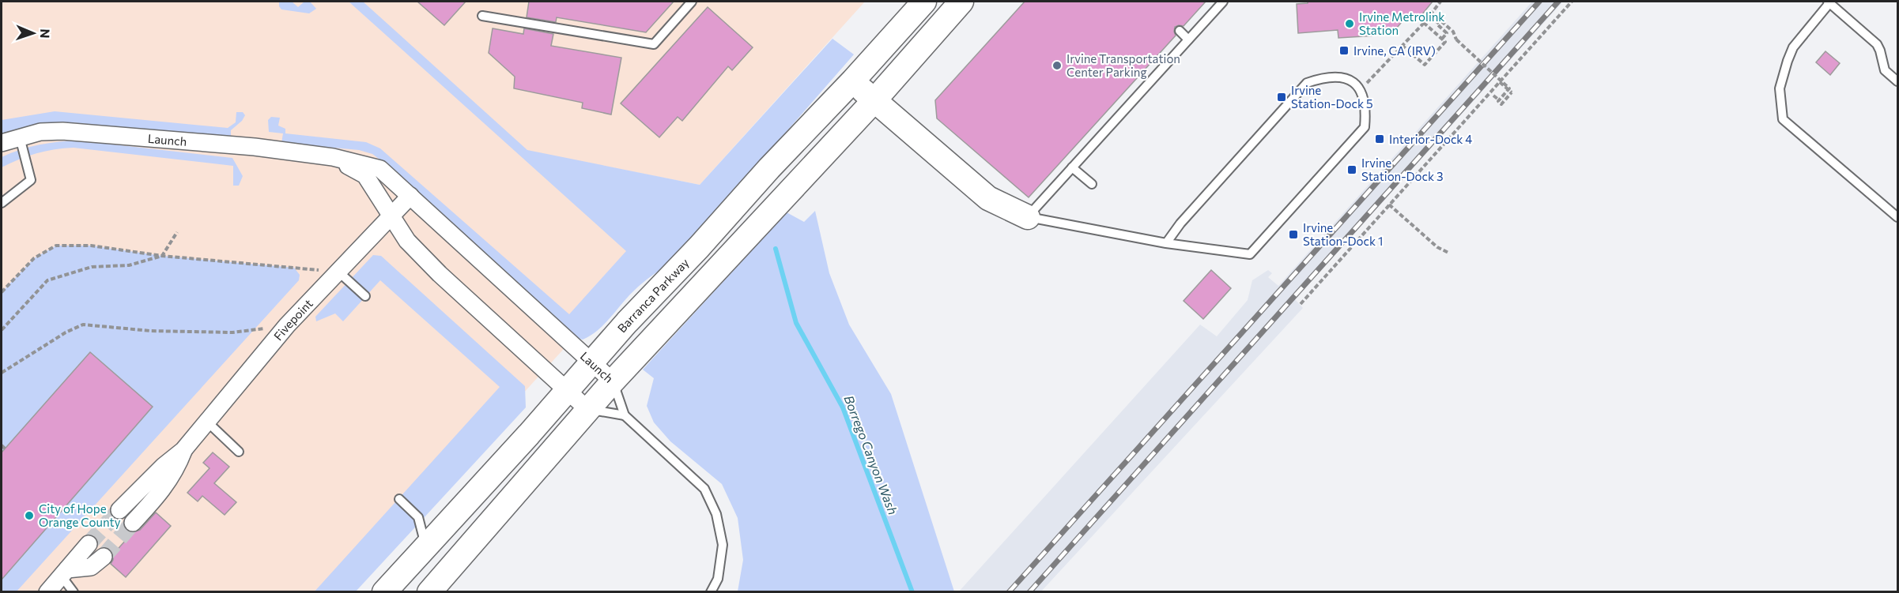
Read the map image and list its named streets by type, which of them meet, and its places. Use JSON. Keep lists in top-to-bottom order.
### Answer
{
  "streets": {
    "main road": ["Barranca Parkway"],
    "street": ["Launch", "Fivepoint"]
  },
  "crossings": [
    ["Launch", "Barranca Parkway"],
    ["Launch", "Fivepoint"]
  ],
  "water": ["Borrego Canyon Wash"],
  "places": {
    "other": ["Irvine Metrolink Station", "Irvine Transportation Center Parking", "City of Hope Orange County"],
    "transit": [
      "Irvine, CA (IRV)",
      "Irvine Station-Dock 5",
      "Interior-Dock 4",
      "Irvine Station-Dock 3",
      "Irvine Station-Dock 1"
    ]
  },
  "north": "right"
}
